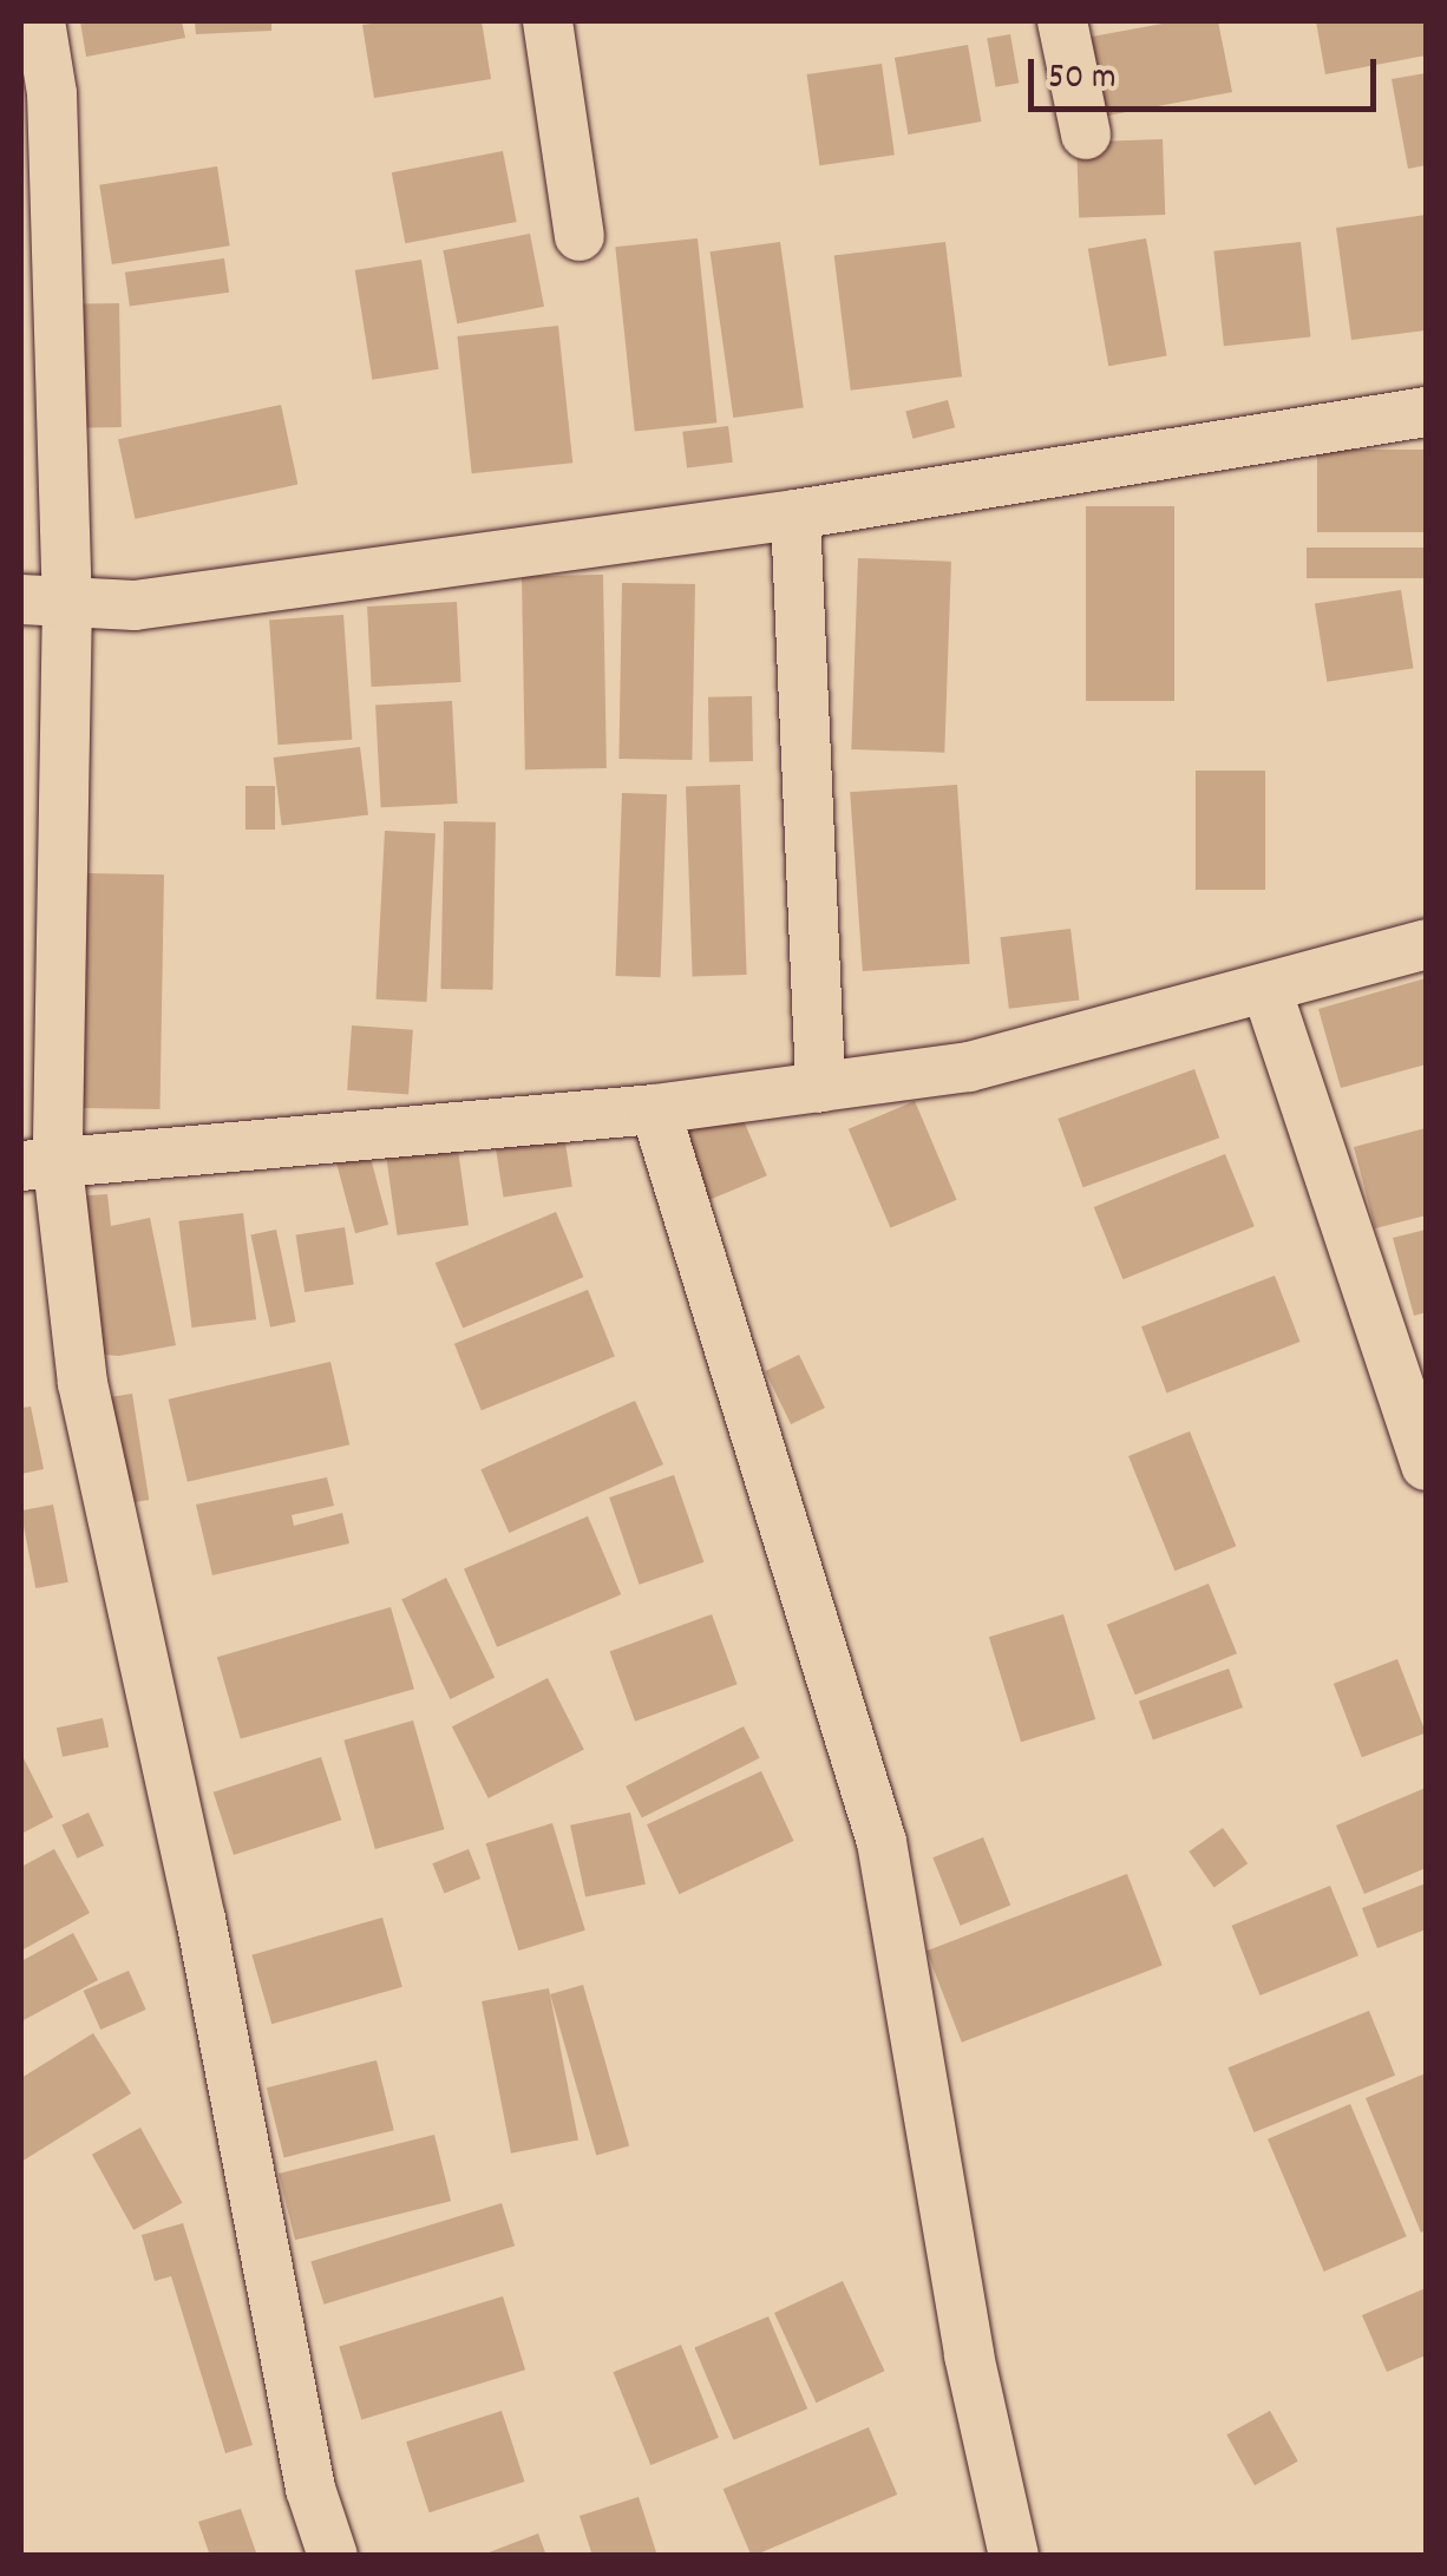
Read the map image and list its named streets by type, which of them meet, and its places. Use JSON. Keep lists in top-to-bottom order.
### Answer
{
  "scale_bar": "50 m"
}
